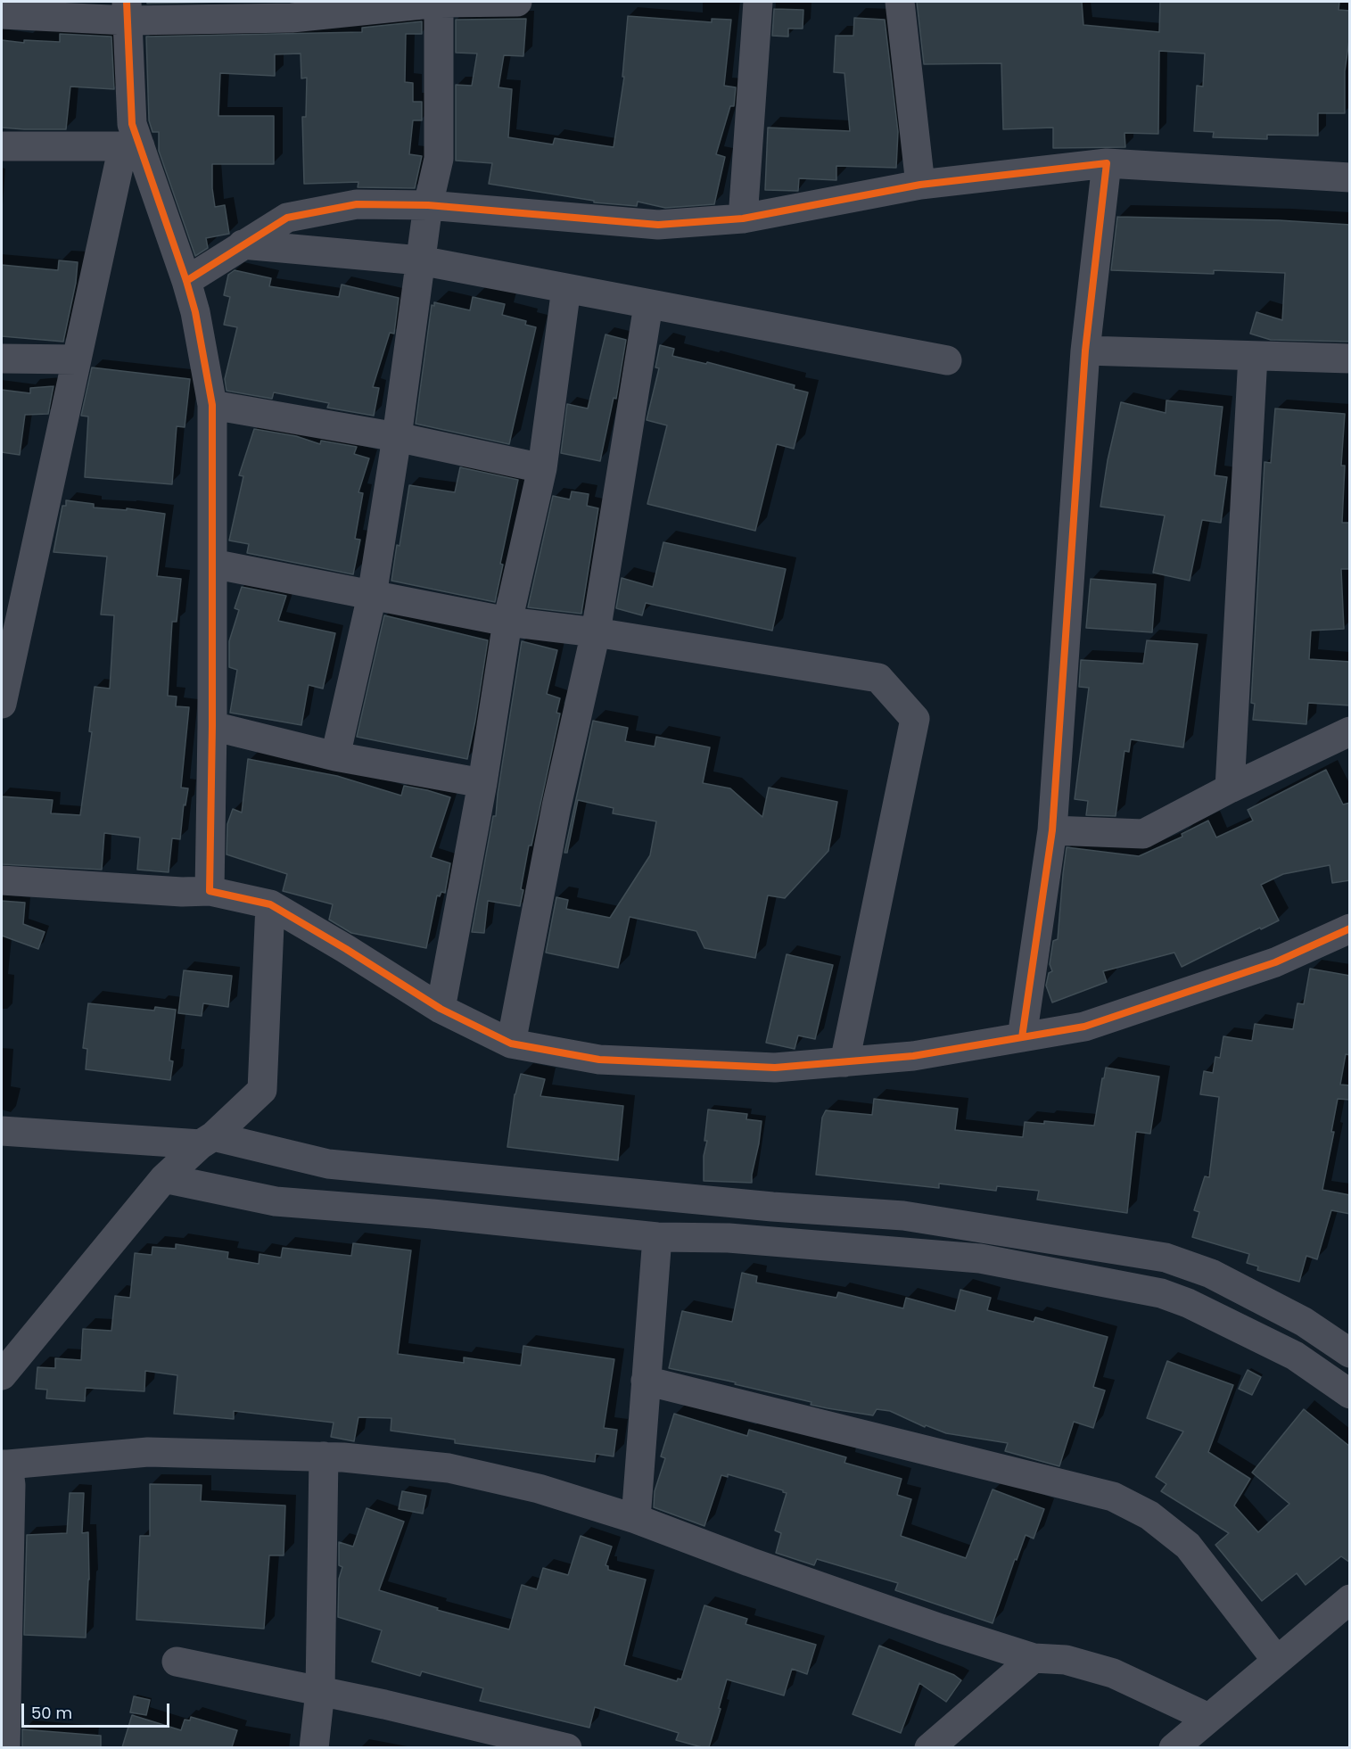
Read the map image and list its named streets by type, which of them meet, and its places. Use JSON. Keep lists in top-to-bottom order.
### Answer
{
  "scale_bar": "50 m"
}
